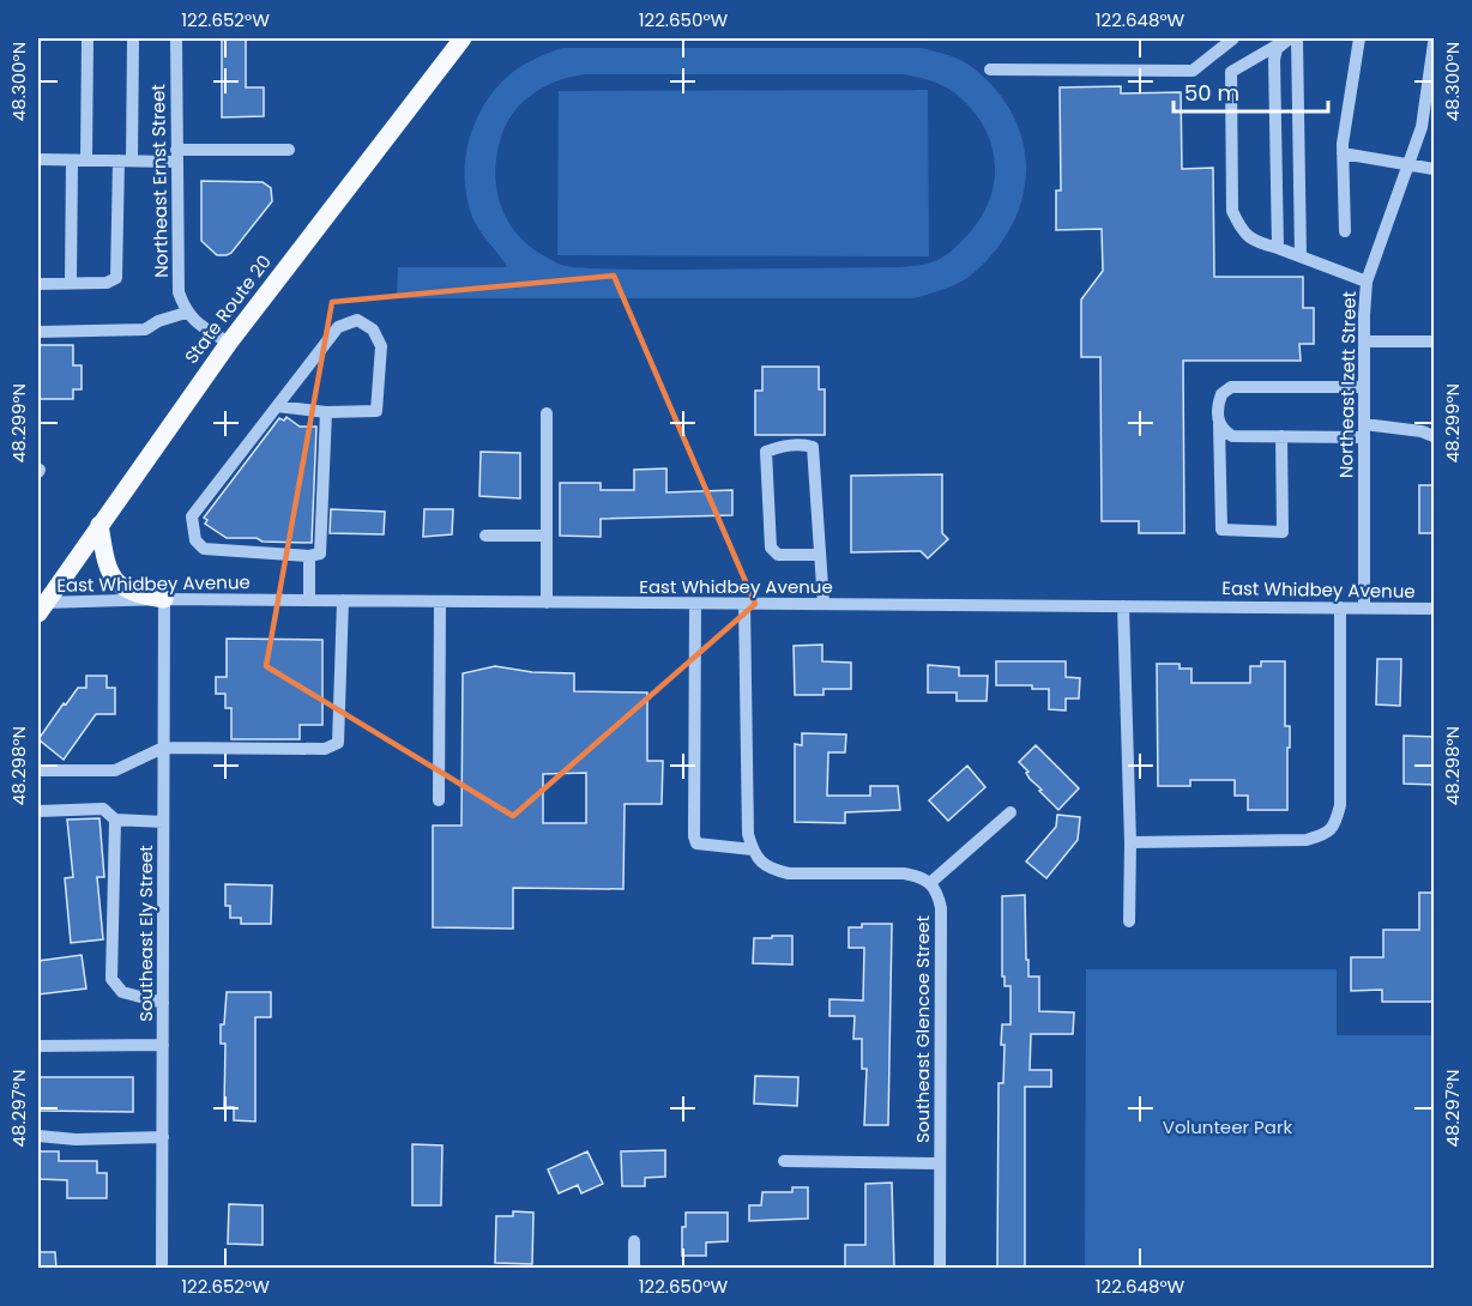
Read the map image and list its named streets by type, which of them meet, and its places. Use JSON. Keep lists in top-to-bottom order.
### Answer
{
  "streets": {
    "main road": ["State Route 20"],
    "street": [
      "Northeast Ernst Street",
      "Northeast Izett Street",
      "East Whidbey Avenue",
      "Southeast Ely Street",
      "Southeast Glencoe Street"
    ]
  },
  "crossings": [
    ["State Route 20", "East Whidbey Avenue"],
    ["Northeast Izett Street", "East Whidbey Avenue"],
    ["East Whidbey Avenue", "Southeast Ely Street"]
  ],
  "parks": ["Volunteer Park"],
  "scale_bar": "50 m",
  "coordinates": [
    "122.652°W",
    "122.650°W",
    "122.648°W",
    "48.300°N",
    "48.299°N",
    "48.298°N",
    "48.297°N"
  ]
}
